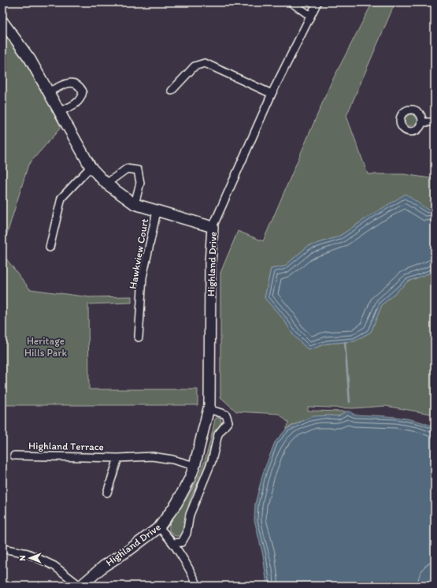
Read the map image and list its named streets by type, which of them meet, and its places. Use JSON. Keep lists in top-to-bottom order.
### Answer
{
  "streets": {
    "street": ["Hawkview Court", "Highland Drive", "Highland Terrace"]
  },
  "crossings": [
    ["Highland Drive", "Highland Terrace"]
  ],
  "parks": ["Heritage Hills Park"],
  "north": "left"
}
